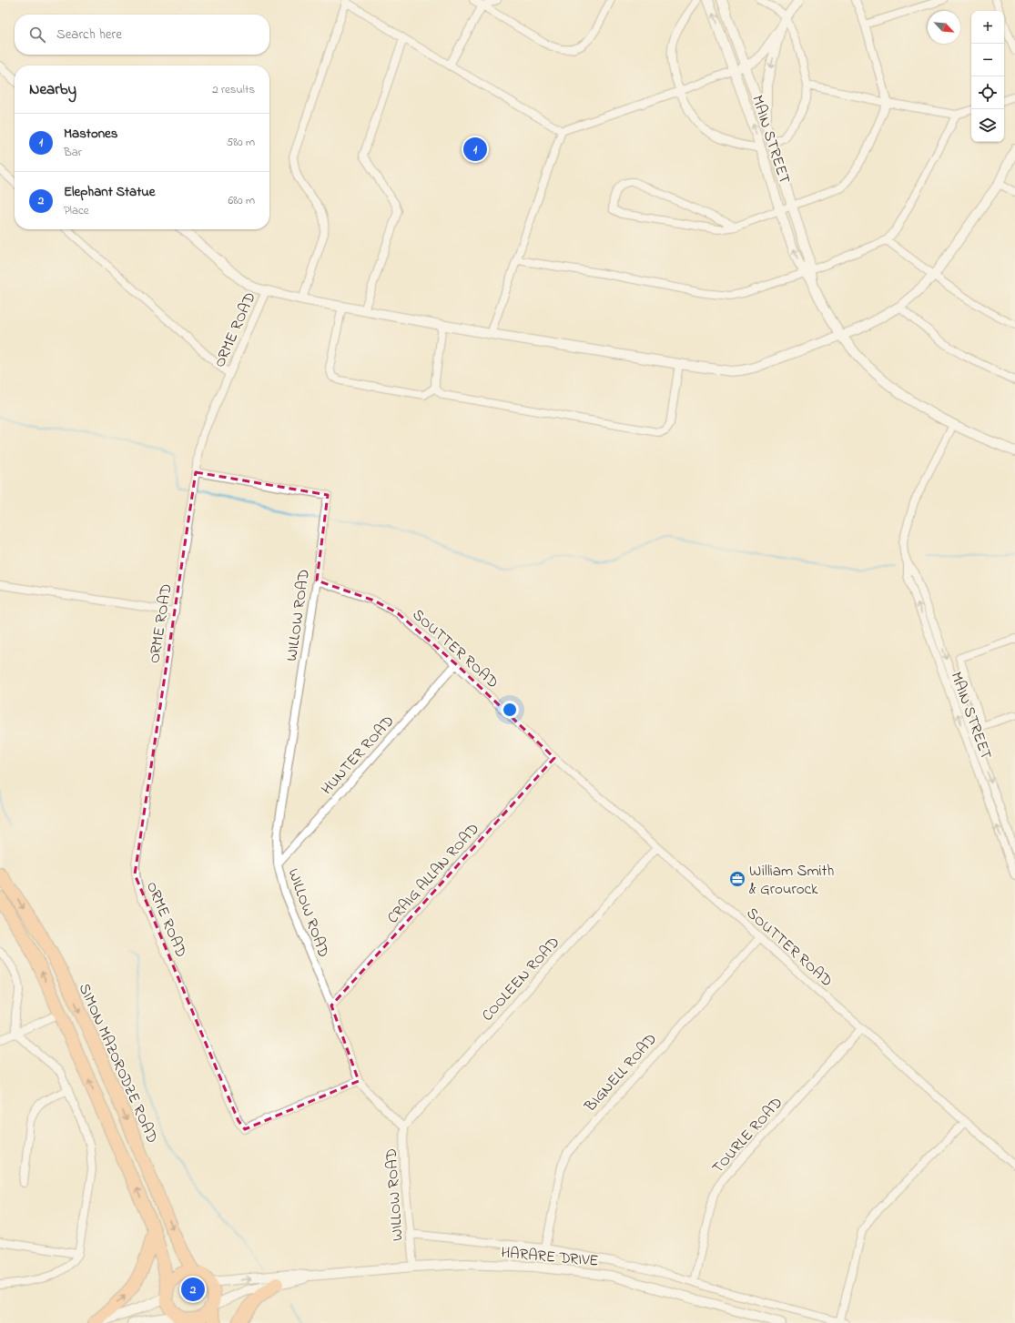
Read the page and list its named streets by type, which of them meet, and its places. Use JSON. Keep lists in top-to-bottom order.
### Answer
{
  "streets": {
    "highway": ["SIMON MAZORODZE ROAD"],
    "street": [
      "MAIN STREET",
      "ORME ROAD",
      "WILLOW ROAD",
      "SOUTTER ROAD",
      "HUNTER ROAD",
      "CRAIG ALLAN ROAD",
      "COOLEEN ROAD",
      "BIGNELL ROAD",
      "TOURLE ROAD",
      "HARARE DRIVE"
    ]
  },
  "crossings": [
    ["ORME ROAD", "WILLOW ROAD"],
    ["WILLOW ROAD", "SOUTTER ROAD"],
    ["WILLOW ROAD", "HUNTER ROAD"],
    ["WILLOW ROAD", "CRAIG ALLAN ROAD"],
    ["WILLOW ROAD", "COOLEEN ROAD"],
    ["WILLOW ROAD", "HARARE DRIVE"],
    ["SOUTTER ROAD", "HUNTER ROAD"],
    ["SOUTTER ROAD", "CRAIG ALLAN ROAD"],
    ["SOUTTER ROAD", "COOLEEN ROAD"],
    ["SOUTTER ROAD", "BIGNELL ROAD"],
    ["SOUTTER ROAD", "TOURLE ROAD"],
    ["SIMON MAZORODZE ROAD", "HARARE DRIVE"]
  ],
  "places": {
    "office": ["William Smith & Grourock"]
  },
  "north": "bottom right",
  "page": {
    "map_buttons": ["+", "−"],
    "search": "Search here",
    "heading": ["Nearby", "2 results"],
    "list": [
      {
        "mark": "1",
        "name": "Mastones",
        "note": "Bar",
        "value": "580 m"
      },
      {
        "mark": "2",
        "name": "Elephant Statue",
        "note": "Place",
        "value": "680 m"
      }
    ],
    "pins": ["1", "2"]
  }
}
